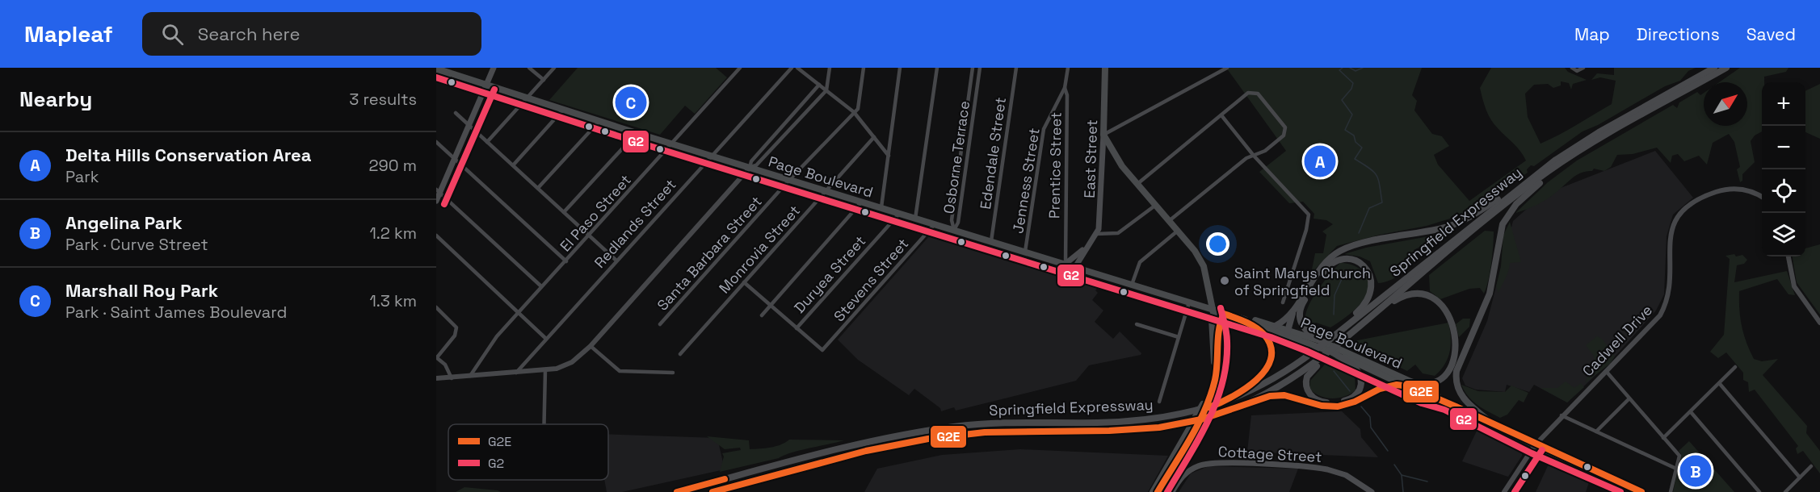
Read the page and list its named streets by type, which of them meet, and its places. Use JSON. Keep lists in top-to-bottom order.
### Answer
{
  "streets": {
    "highway": ["Springfield Expressway"],
    "main road": ["East Street", "Page Boulevard", "Cottage Street"],
    "street": [
      "Edendale Street",
      "Osborne Terrace",
      "Prentice Street",
      "Jenness Street",
      "El Paso Street",
      "Redlands Street",
      "Monrovia Street",
      "Santa Barbara Street",
      "Duryea Street",
      "Stevens Street",
      "Cadwell Drive"
    ]
  },
  "crossings": [
    ["Edendale Street", "Page Boulevard"],
    ["Osborne Terrace", "Page Boulevard"],
    ["East Street", "Prentice Street"],
    ["East Street", "Page Boulevard"],
    ["Prentice Street", "Page Boulevard"],
    ["Prentice Street", "Jenness Street"],
    ["Page Boulevard", "Jenness Street"],
    ["Page Boulevard", "El Paso Street"],
    ["Page Boulevard", "Springfield Expressway"],
    ["Page Boulevard", "Redlands Street"],
    ["Page Boulevard", "Monrovia Street"],
    ["Page Boulevard", "Santa Barbara Street"],
    ["Page Boulevard", "Duryea Street"],
    ["Page Boulevard", "Stevens Street"],
    ["Page Boulevard", "Cadwell Drive"],
    ["Duryea Street", "Stevens Street"]
  ],
  "places": ["Saint Marys Church of Springfield"],
  "lines": ["transit line G2", "transit line G2E"],
  "legend": ["G2E", "G2"],
  "north": "top right",
  "page": {
    "header": "Mapleaf",
    "search": "Search here",
    "nav": ["Map", "Directions", "Saved"],
    "heading": ["Nearby", "3 results"],
    "map_buttons": ["+", "−"],
    "pins": ["C", "A", "B"],
    "list": [
      {
        "mark": "A",
        "name": "Delta Hills Conservation Area",
        "note": "Park",
        "value": "290 m"
      },
      {
        "mark": "B",
        "name": "Angelina Park",
        "note": "Park · Curve Street",
        "value": "1.2 km"
      },
      {
        "mark": "C",
        "name": "Marshall Roy Park",
        "note": "Park · Saint James Boulevard",
        "value": "1.3 km"
      }
    ]
  }
}
